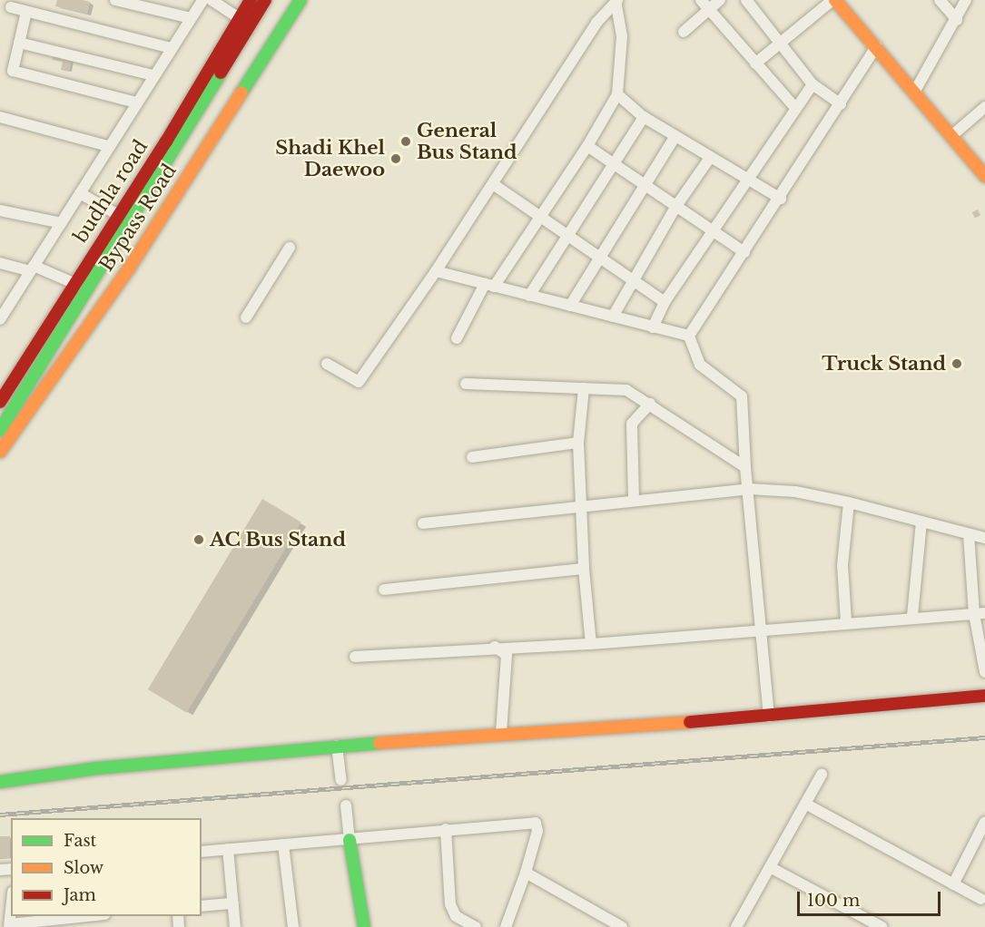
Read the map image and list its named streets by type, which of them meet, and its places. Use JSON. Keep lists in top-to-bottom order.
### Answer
{
  "streets": {
    "main road": ["Bypass Road"]
  },
  "places": [
    "General Bus Stand",
    "Shadi Khel Daewoo",
    "Truck Stand",
    "AC Bus Stand"
  ],
  "legend": ["Fast", "Slow", "Jam"],
  "scale_bar": "100 m"
}
